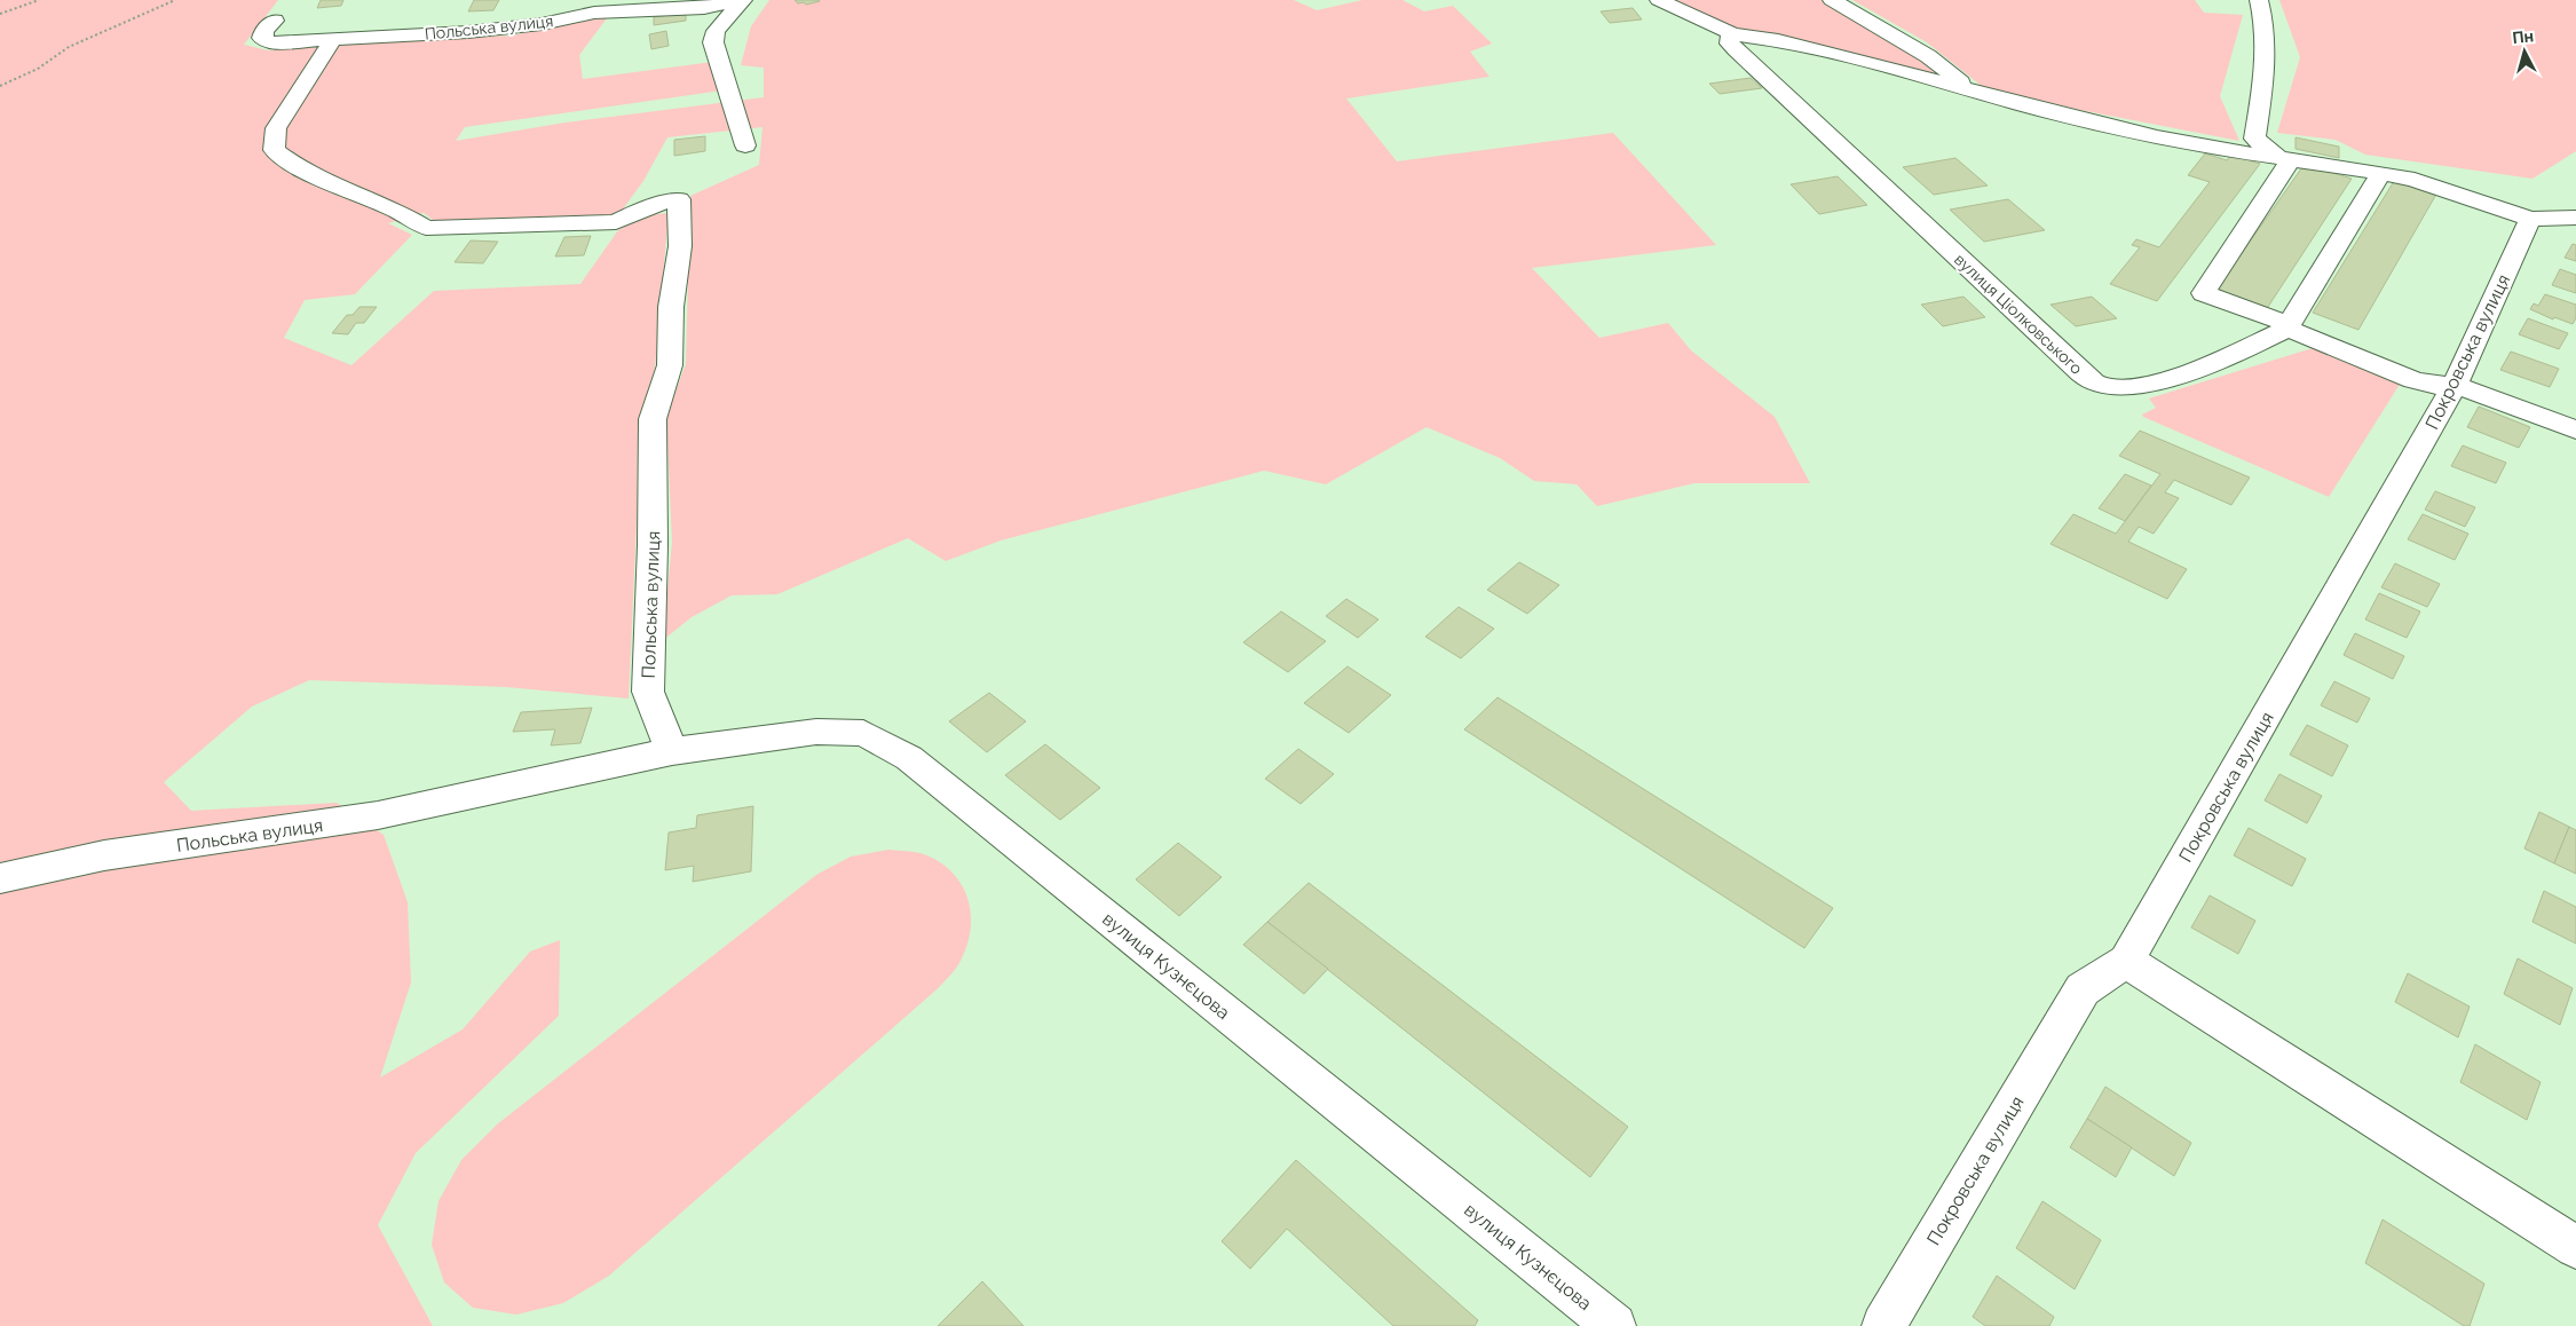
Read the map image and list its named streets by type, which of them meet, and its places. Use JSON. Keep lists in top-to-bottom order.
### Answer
{
  "streets": {
    "street": [
      "Польська вулиця",
      "вулиця Ціолковського",
      "Покровська вулиця",
      "вулиця Кузнєцова"
    ]
  },
  "crossings": [
    ["Польська вулиця", "вулиця Кузнєцова"]
  ],
  "north": "top"
}
